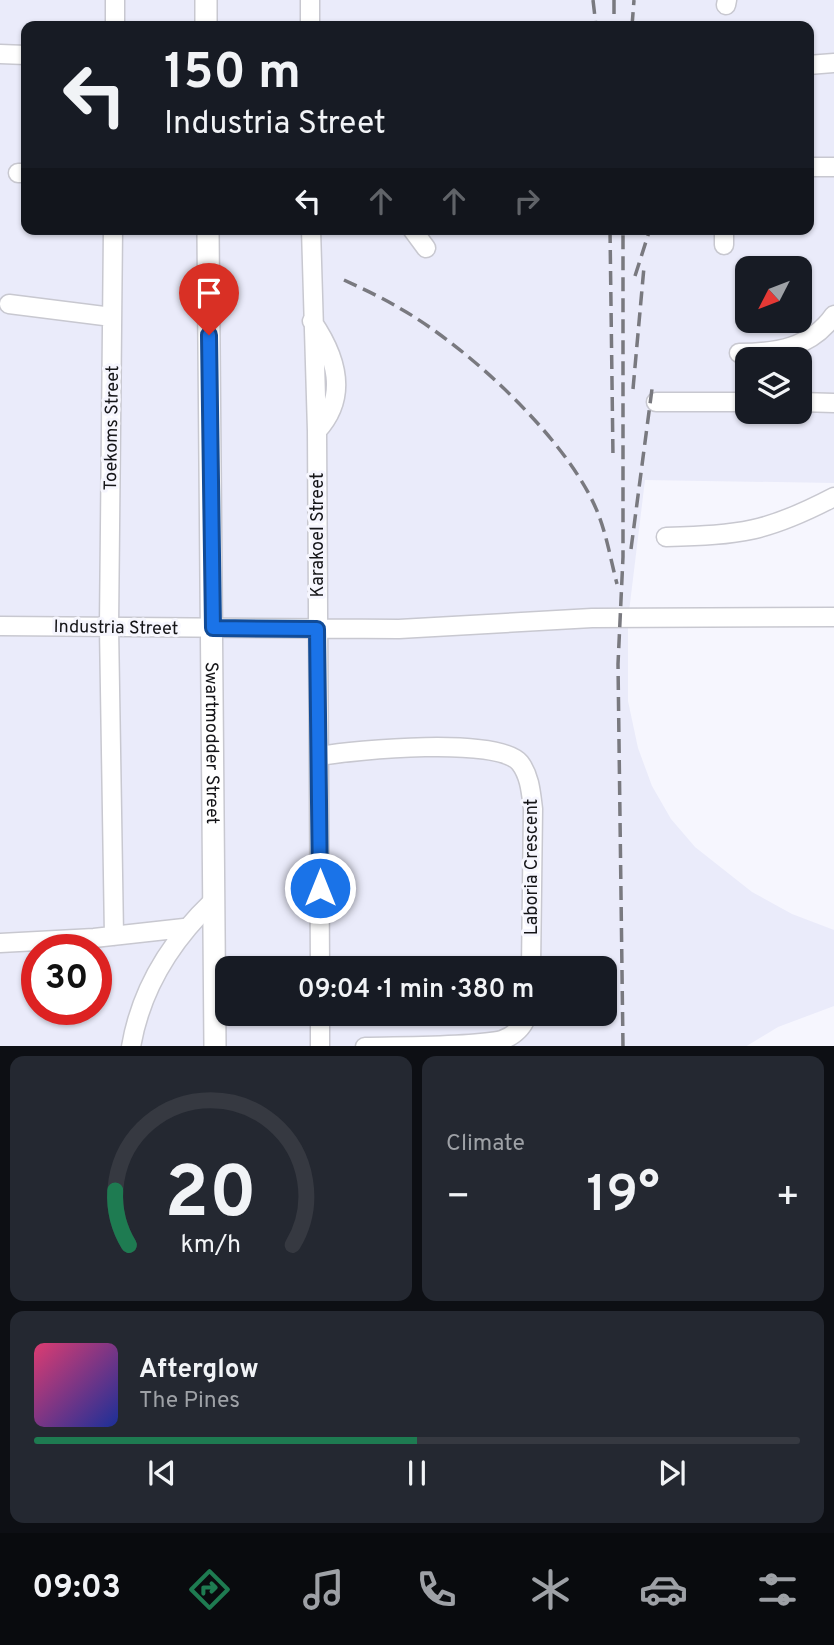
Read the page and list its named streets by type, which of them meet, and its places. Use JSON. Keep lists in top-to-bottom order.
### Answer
{
  "streets": {
    "main road": ["Swartmodder Street"],
    "street": [
      "Toekoms Street",
      "Karakoel Street",
      "Industria Street",
      "Laboria Crescent"
    ]
  },
  "crossings": [
    ["Toekoms Street", "Industria Street"],
    ["Karakoel Street", "Industria Street"],
    ["Karakoel Street", "Laboria Crescent"],
    ["Industria Street", "Swartmodder Street"]
  ],
  "north": "bottom left",
  "page": {
    "turn": ["150 m", "Industria Street"],
    "limit": "30",
    "trip": "09:04 · 1 min · 380 m",
    "tile": "Climate",
    "heat": ["−", "19°", "+"],
    "song": ["Afterglow", "The Pines"],
    "tabs": "09:03",
    "gauge": ["20", "km/h"]
  }
}
